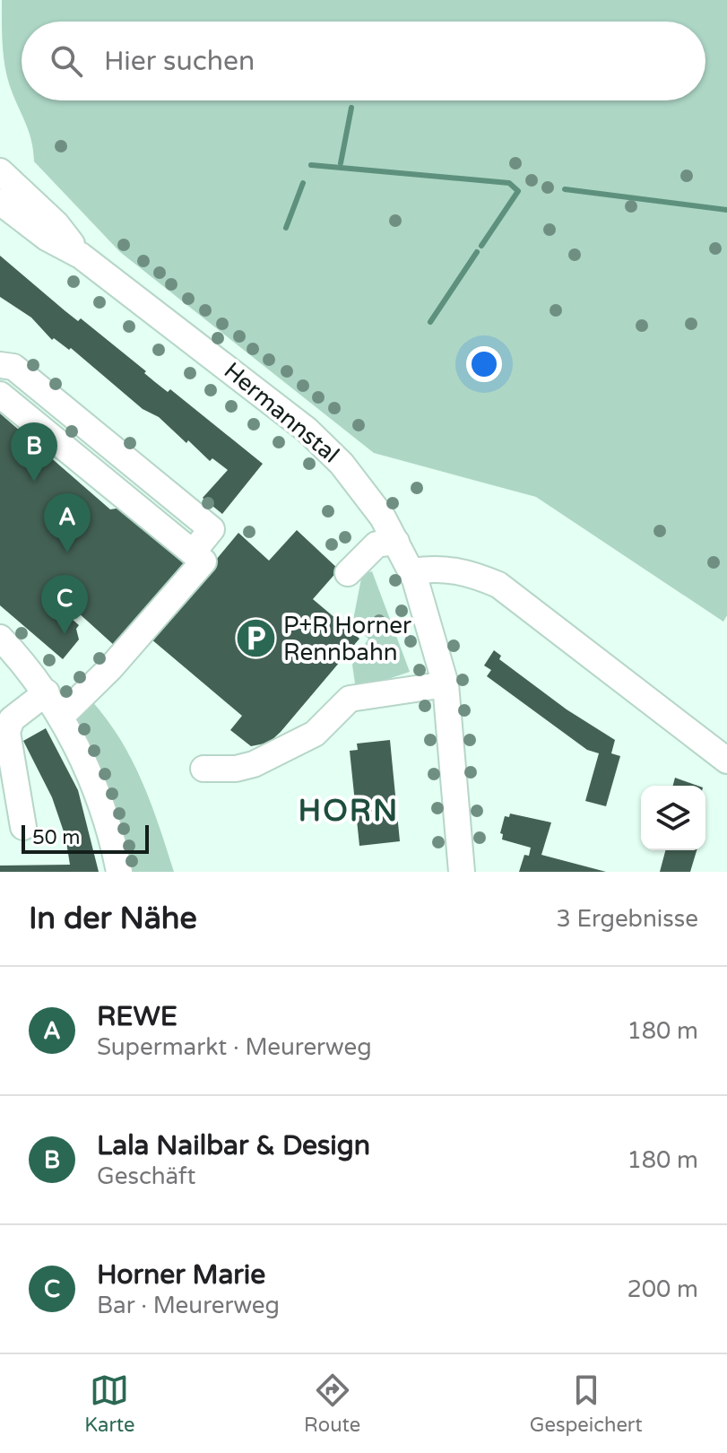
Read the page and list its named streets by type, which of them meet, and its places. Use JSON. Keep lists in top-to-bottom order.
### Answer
{
  "streets": {
    "street": ["Hermannstal"]
  },
  "districts": ["HORN"],
  "places": {
    "parking": ["P+R Horner Rennbahn"]
  },
  "scale_bar": "50 m",
  "page": {
    "search": "Hier suchen",
    "pins": ["B", "A", "C"],
    "scale": "50 m",
    "heading": ["In der Nähe", "3 Ergebnisse"],
    "list": [
      {
        "mark": "A",
        "name": "REWE",
        "note": "Supermarkt · Meurerweg",
        "value": "180 m"
      },
      {
        "mark": "B",
        "name": "Lala Nailbar & Design",
        "note": "Geschäft",
        "value": "180 m"
      },
      {
        "mark": "C",
        "name": "Horner Marie",
        "note": "Bar · Meurerweg",
        "value": "200 m"
      }
    ],
    "nav": ["Karte", "Route", "Gespeichert"]
  }
}
